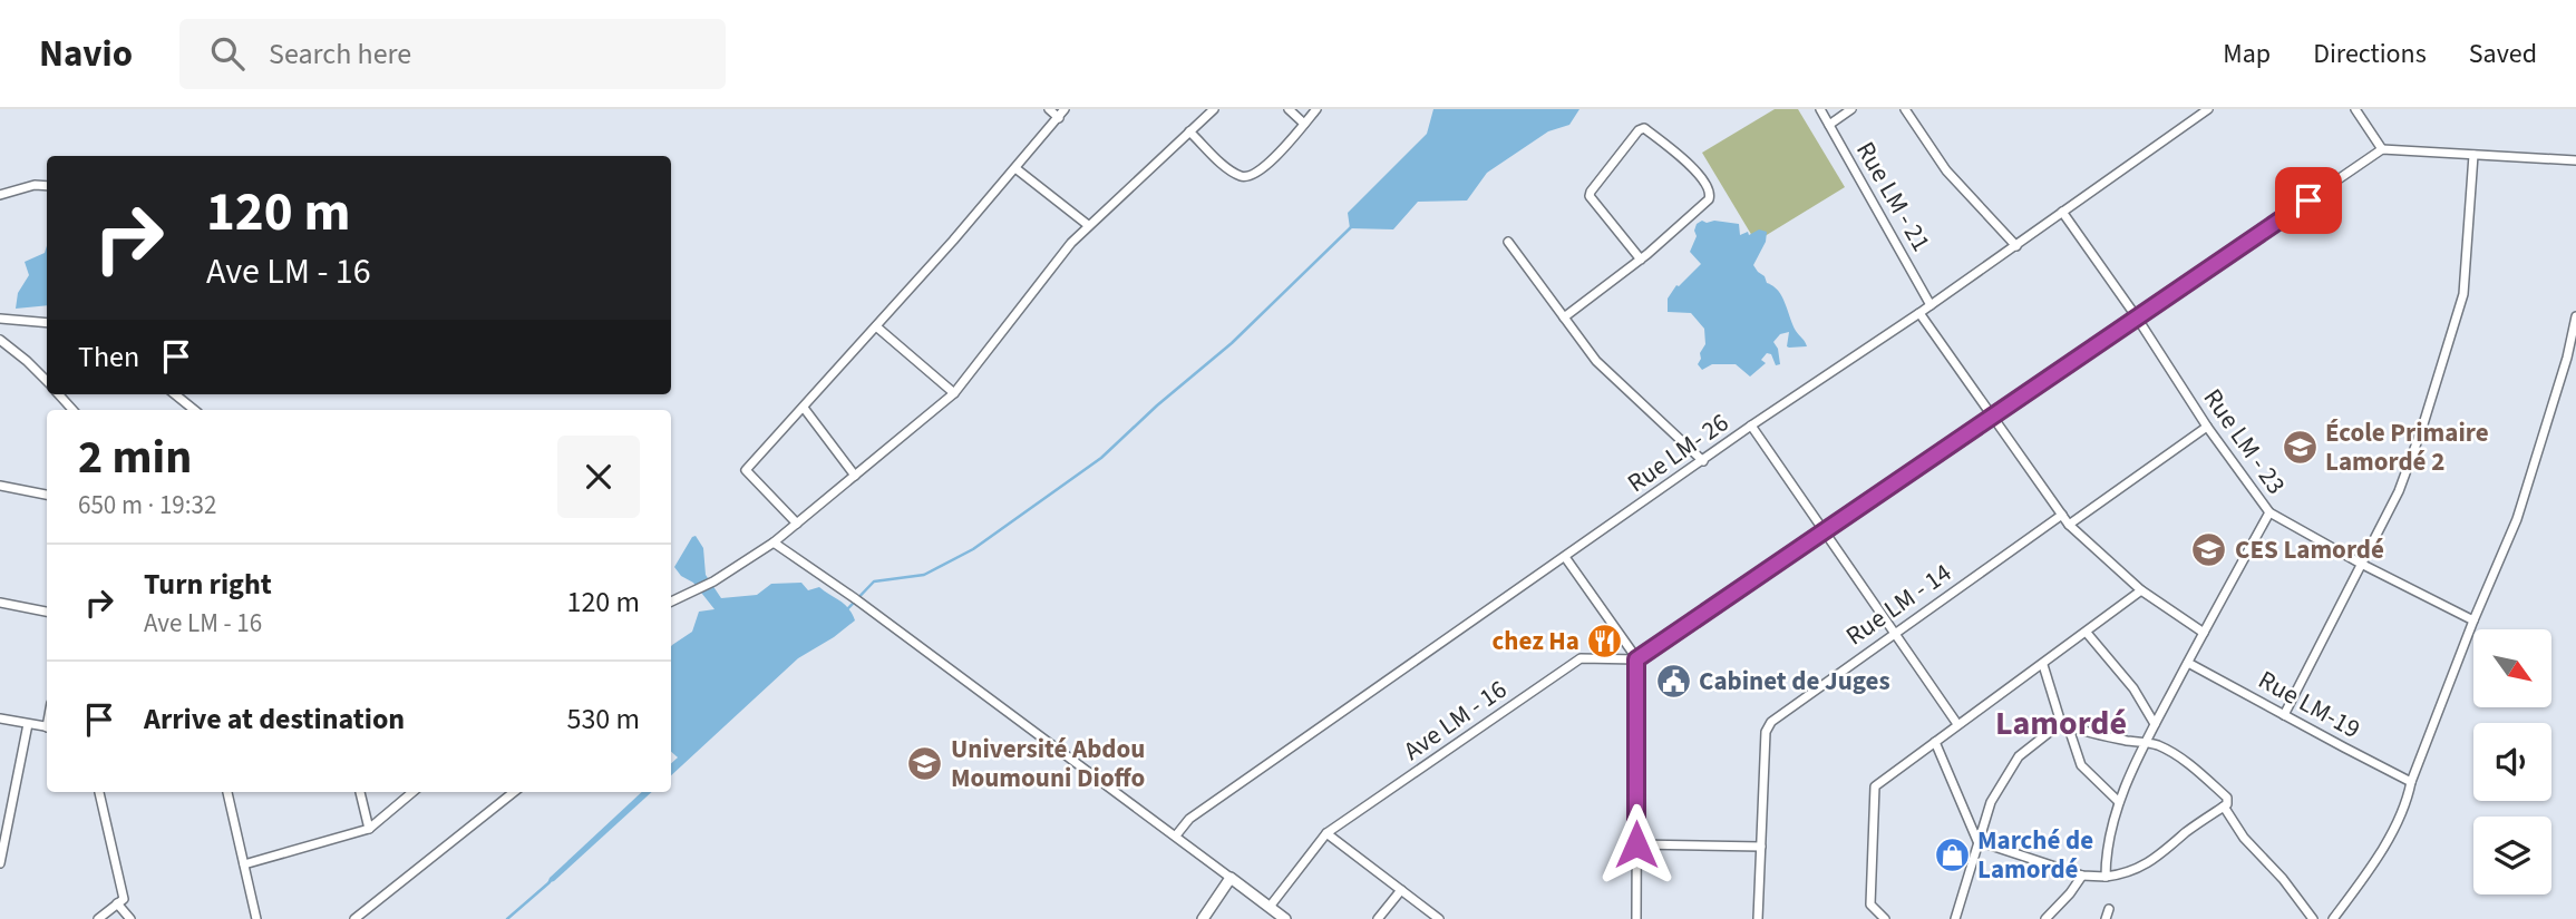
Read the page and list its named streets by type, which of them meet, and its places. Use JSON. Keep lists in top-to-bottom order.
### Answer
{
  "streets": {
    "street": [
      "Rue LM - 21",
      "Rue LM - 23",
      "Rue LM- 26",
      "Rue LM - 14",
      "Rue LM-19",
      "Ave LM - 16"
    ]
  },
  "crossings": [
    ["Rue LM - 21", "Rue LM- 26"],
    ["Rue LM - 23", "Rue LM- 26"]
  ],
  "districts": ["Lamordé"],
  "places": {
    "school or university": ["École Primaire Lamordé 2", "CES Lamordé", "Université Abdou Moumouni Dioffo"],
    "restaurant": ["chez Ha"],
    "public building": ["Cabinet de Juges"],
    "shop": ["Marché de Lamordé"]
  },
  "north": "bottom right",
  "page": {
    "header": "Navio",
    "search": "Search here",
    "nav": ["Map", "Directions", "Saved"],
    "turn": ["120 m", "Ave LM - 16"],
    "then": "Then",
    "heading": ["2 min", "650 m · 19:32"],
    "list": [
      {
        "name": "Turn right",
        "note": "Ave LM - 16",
        "value": "120 m"
      },
      {
        "name": "Arrive at destination",
        "value": "530 m"
      }
    ]
  }
}
